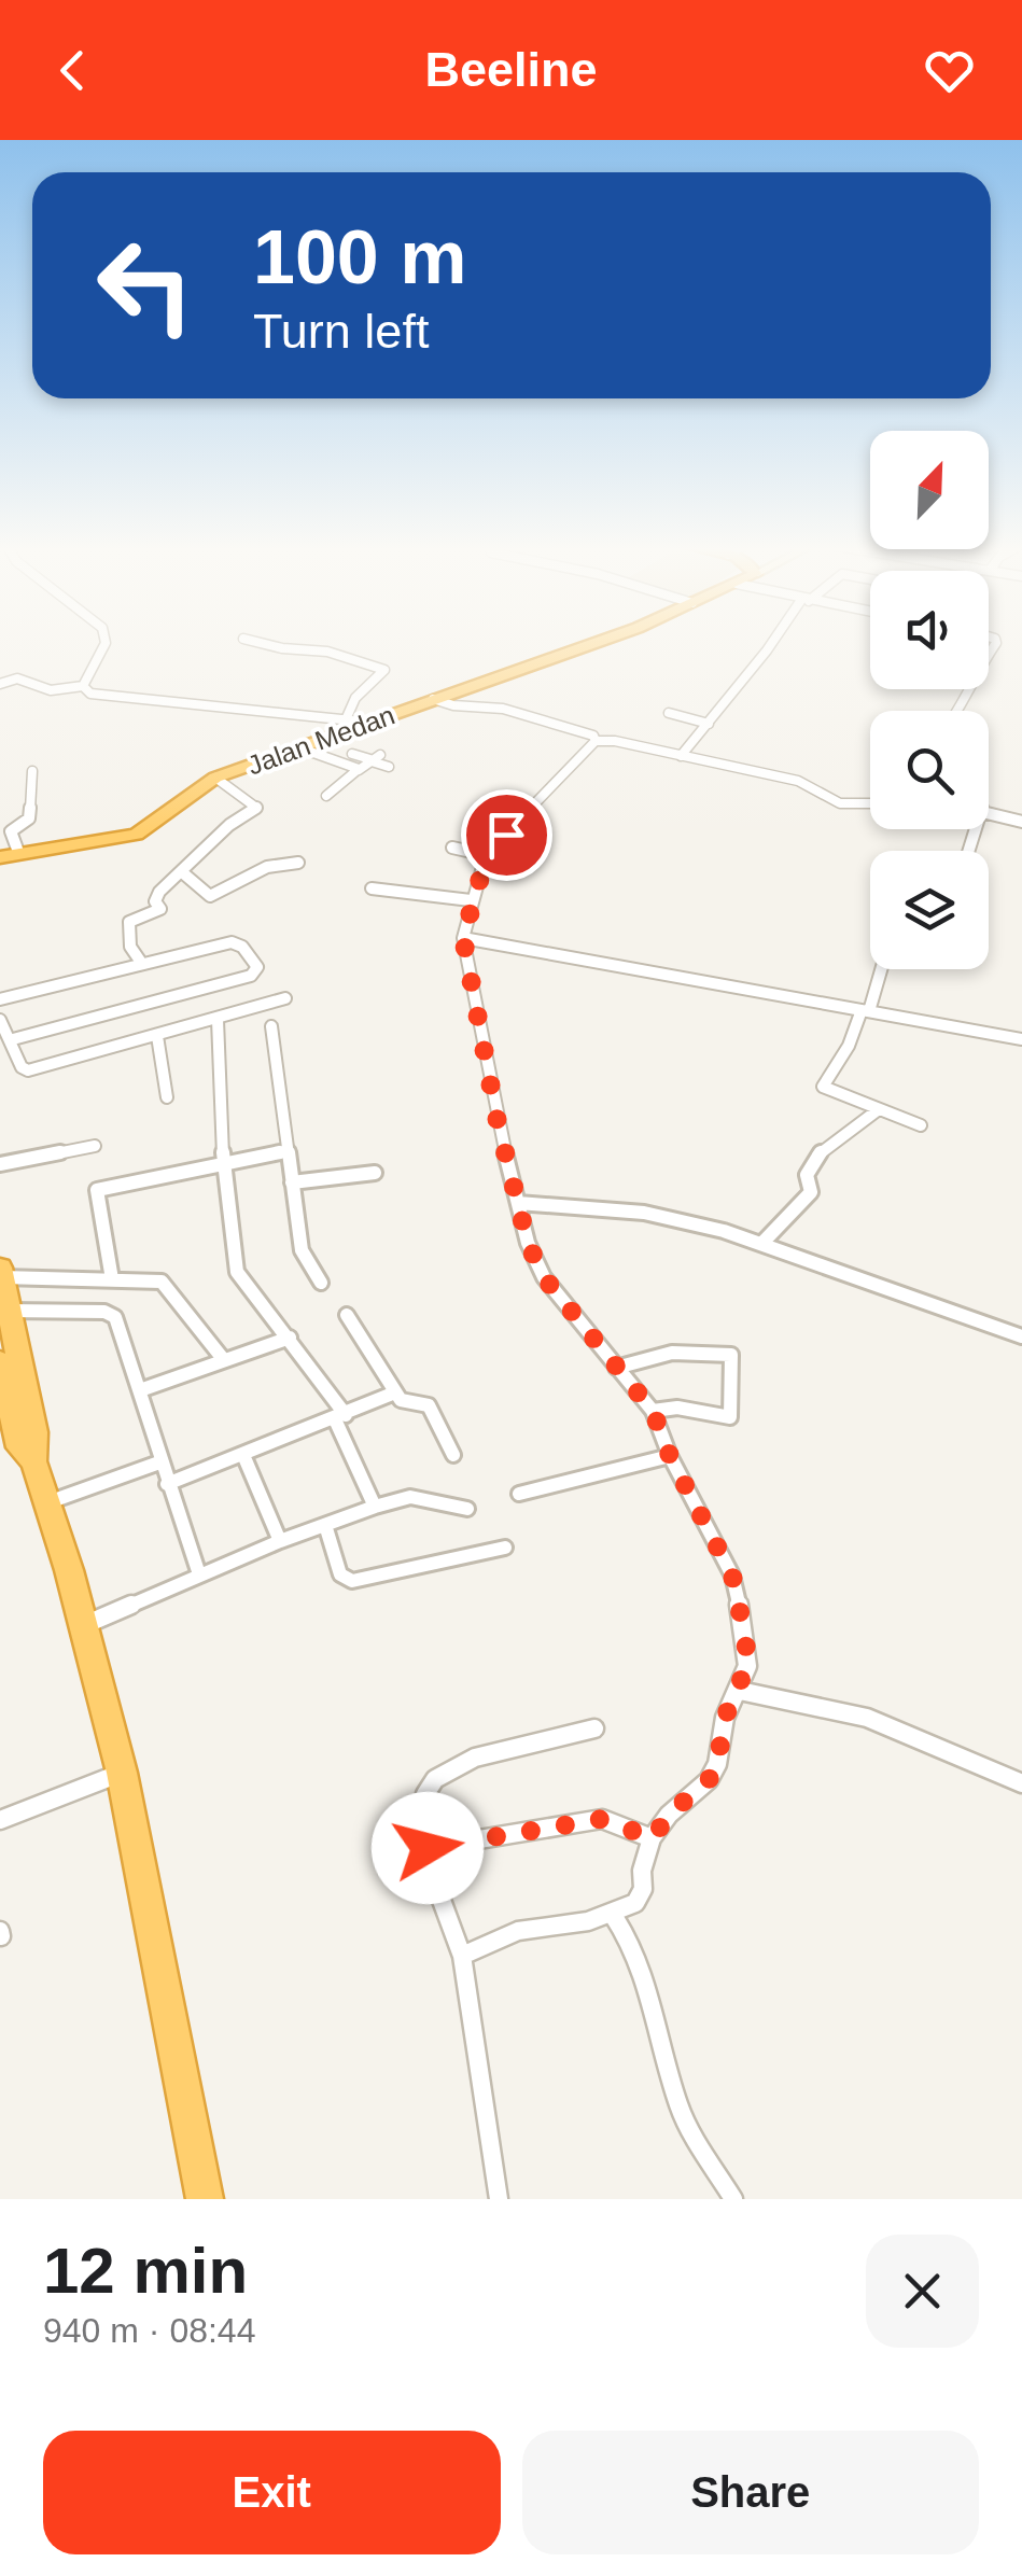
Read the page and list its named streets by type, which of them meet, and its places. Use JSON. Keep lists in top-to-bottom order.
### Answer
{
  "streets": {
    "highway": ["Jalan Medan"]
  },
  "north": "top right",
  "page": {
    "header": "Beeline",
    "turn": ["100 m", "Turn left"],
    "heading": ["12 min", "940 m · 08:44"],
    "buttons": ["Exit", "Share"]
  }
}
